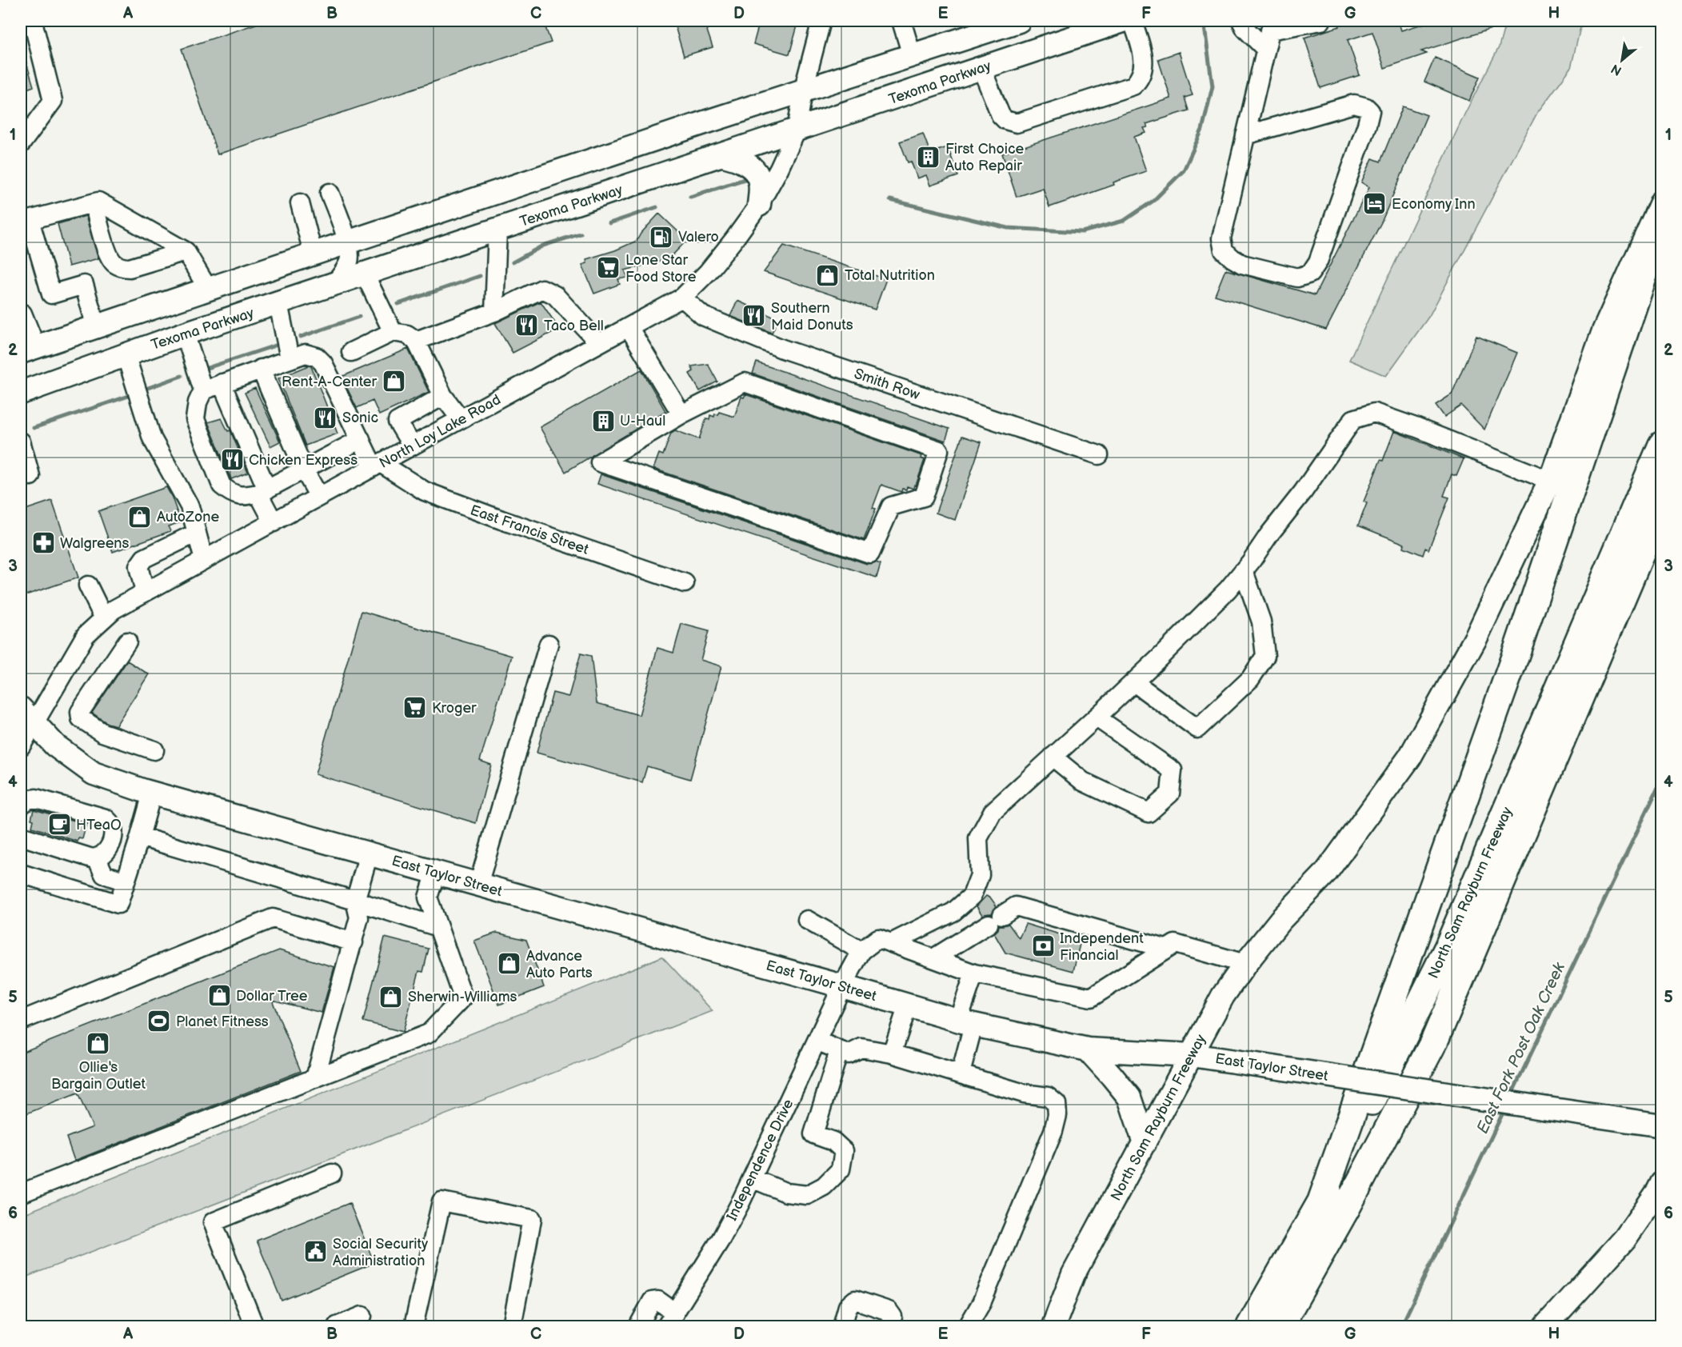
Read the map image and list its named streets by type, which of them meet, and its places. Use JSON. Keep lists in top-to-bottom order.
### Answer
{
  "streets": {
    "highway": ["North Sam Rayburn Freeway"],
    "main road": ["Texoma Parkway", "East Taylor Street"],
    "street": [
      "Smith Row",
      "North Loy Lake Road",
      "East Francis Street",
      "Independence Drive"
    ]
  },
  "crossings": [
    ["Texoma Parkway", "North Loy Lake Road"],
    ["Smith Row", "North Loy Lake Road"],
    ["North Loy Lake Road", "East Francis Street"],
    ["North Loy Lake Road", "East Taylor Street"],
    ["East Taylor Street", "North Sam Rayburn Freeway"],
    ["East Taylor Street", "Independence Drive"]
  ],
  "water": ["East Fork Post Oak Creek"],
  "places": {
    "building": ["First Choice Auto Repair", "U-Haul"],
    "hotel": ["Economy Inn"],
    "fuel station": ["Valero"],
    "supermarket": ["Lone Star Food Store", "Kroger"],
    "shop": [
      "Total Nutrition",
      "Rent-A-Center",
      "AutoZone",
      "Advance Auto Parts",
      "Dollar Tree",
      "Sherwin-Williams",
      "Ollie's Bargain Outlet"
    ],
    "restaurant": [
      "Southern Maid Donuts",
      "Taco Bell",
      "Sonic",
      "Chicken Express"
    ],
    "pharmacy": ["Walgreens"],
    "cafe": ["HTeaO"],
    "bank": ["Independent Financial"],
    "sports": ["Planet Fitness"],
    "public building": ["Social Security Administration"]
  },
  "north": "bottom left",
  "grid": {
    "columns": [
      "A",
      "B",
      "C",
      "D",
      "E",
      "F",
      "G",
      "H"
    ],
    "rows": [
      "1",
      "2",
      "3",
      "4",
      "5",
      "6"
    ]
  }
}
